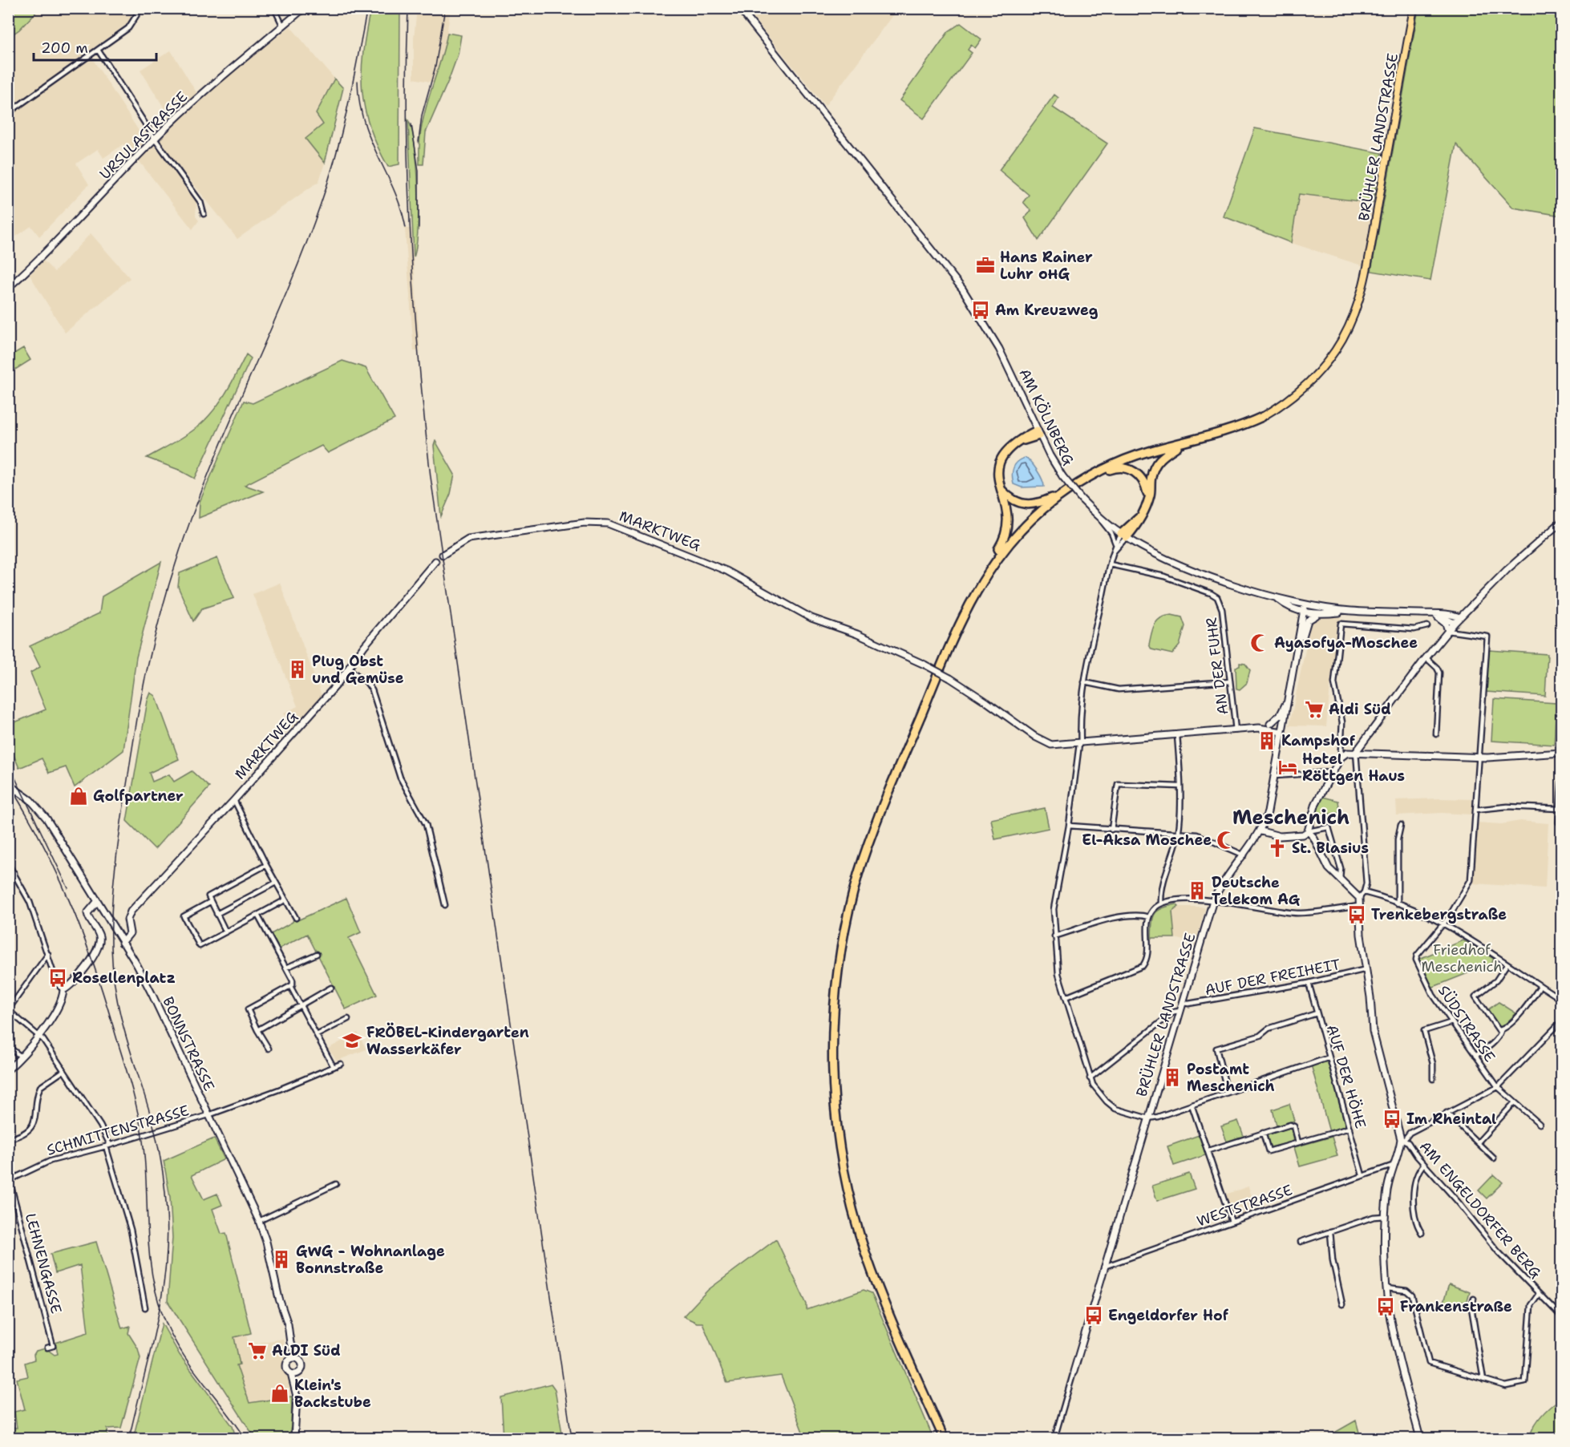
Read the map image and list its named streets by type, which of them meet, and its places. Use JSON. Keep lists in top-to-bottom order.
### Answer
{
  "streets": {
    "main road": ["BRÜHLER LANDSTRASSE"],
    "street": [
      "URSULASTRASSE",
      "AM KÖLNBERG",
      "MARKTWEG",
      "AN DER FUHR",
      "AUF DER FREIHEIT",
      "SÜDSTRASSE",
      "BONNSTRASSE",
      "AUF DER HÖHE",
      "SCHMITTENSTRASSE",
      "WESTSTRASSE",
      "AM ENGELDORFER BERG",
      "LEHNENGASSE"
    ]
  },
  "crossings": [
    ["BRÜHLER LANDSTRASSE", "AM KÖLNBERG"],
    ["BRÜHLER LANDSTRASSE", "AUF DER FREIHEIT"],
    ["BRÜHLER LANDSTRASSE", "WESTSTRASSE"],
    ["MARKTWEG", "AN DER FUHR"],
    ["MARKTWEG", "BONNSTRASSE"],
    ["AUF DER FREIHEIT", "AUF DER HÖHE"],
    ["BONNSTRASSE", "SCHMITTENSTRASSE"],
    ["AUF DER HÖHE", "WESTSTRASSE"],
    ["SCHMITTENSTRASSE", "LEHNENGASSE"]
  ],
  "districts": ["Meschenich"],
  "parks": ["Friedhof Meschenich"],
  "places": {
    "office": ["Hans Rainer Luhr oHG"],
    "bus stop": [
      "Am Kreuzweg",
      "Trenkebergstraße",
      "Rosellenplatz",
      "Im Rheintal",
      "Frankenstraße",
      "Engeldorfer Hof"
    ],
    "mosque": ["Ayasofya-Moschee", "El-Aksa Moschee"],
    "building": [
      "Plug Obst und Gemüse",
      "Kampshof",
      "Deutsche Telekom AG",
      "Postamt Meschenich",
      "GWG - Wohnanlage Bonnstraße"
    ],
    "supermarket": ["Aldi Süd", "ALDI Süd"],
    "hotel": ["Hotel Röttgen Haus"],
    "shop": ["Golfpartner", "Klein's Backstube"],
    "church": ["St. Blasius"],
    "school or university": ["FRÖBEL-Kindergarten Wasserkäfer"]
  },
  "scale_bar": "200 m"
}
